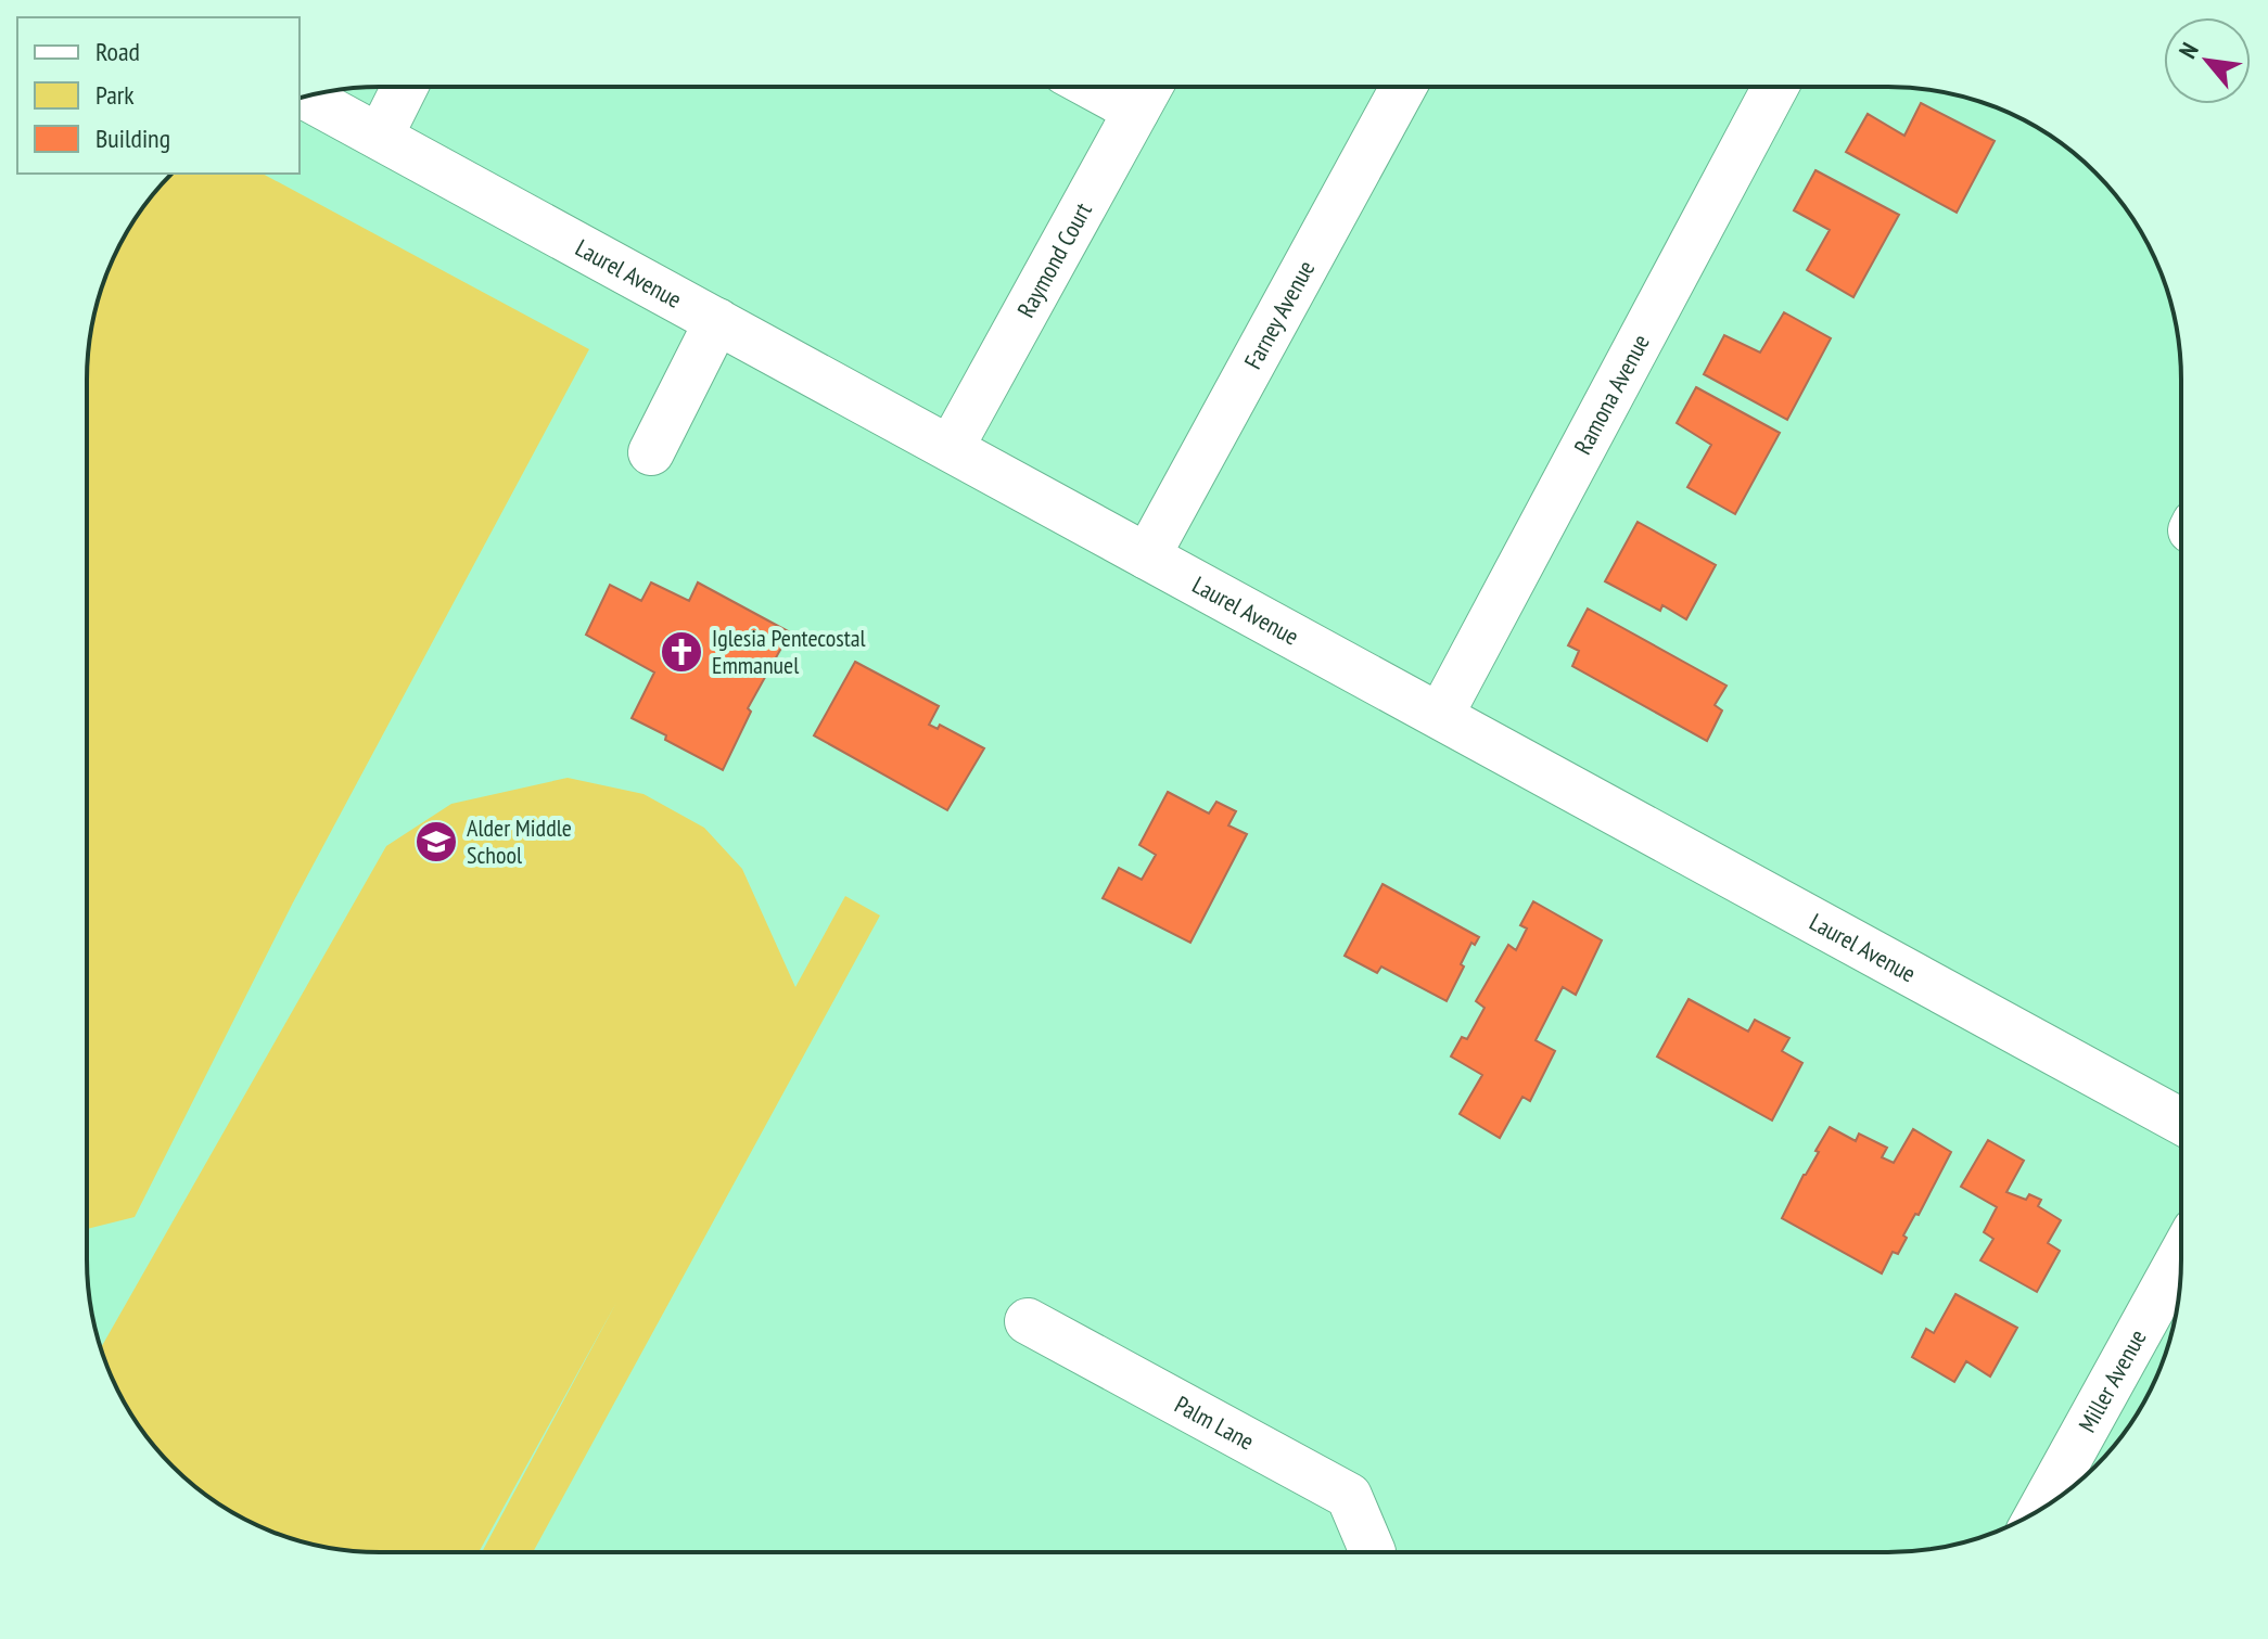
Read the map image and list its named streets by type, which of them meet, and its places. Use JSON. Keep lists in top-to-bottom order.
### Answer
{
  "streets": {
    "street": [
      "Raymond Court",
      "Laurel Avenue",
      "Farney Avenue",
      "Ramona Avenue",
      "Miller Avenue",
      "Palm Lane"
    ]
  },
  "crossings": [
    ["Raymond Court", "Laurel Avenue"],
    ["Laurel Avenue", "Farney Avenue"],
    ["Laurel Avenue", "Ramona Avenue"]
  ],
  "places": {
    "church": ["Iglesia Pentecostal Emmanuel"],
    "school or university": ["Alder Middle School"]
  },
  "legend": ["Road", "Park", "Building"],
  "north": "top left"
}
